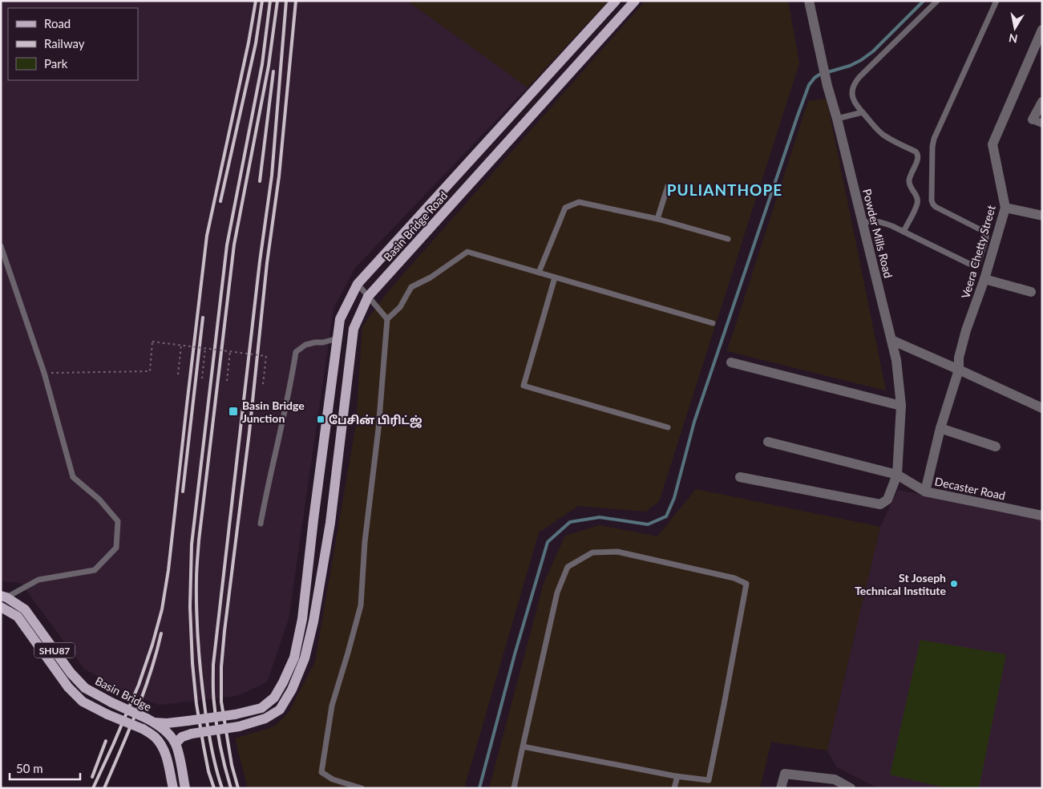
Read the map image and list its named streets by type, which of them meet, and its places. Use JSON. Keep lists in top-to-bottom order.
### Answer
{
  "streets": {
    "main road": ["Basin Bridge Road", "SHU87", "Basin Bridge"],
    "street": ["Powder Mills Road", "Veera Chetty Street", "Decaster Road"]
  },
  "crossings": [
    ["Basin Bridge Road", "Basin Bridge"],
    ["Powder Mills Road", "Decaster Road"],
    ["Veera Chetty Street", "Decaster Road"]
  ],
  "districts": ["PULIANTHOPE"],
  "places": {
    "transit": ["Basin Bridge Junction", "பேசின் பிரிட்ஜ்"],
    "other": ["St Joseph Technical Institute"]
  },
  "legend": ["Road", "Railway", "Park"],
  "scale_bar": "50 m",
  "north": "bottom"
}
